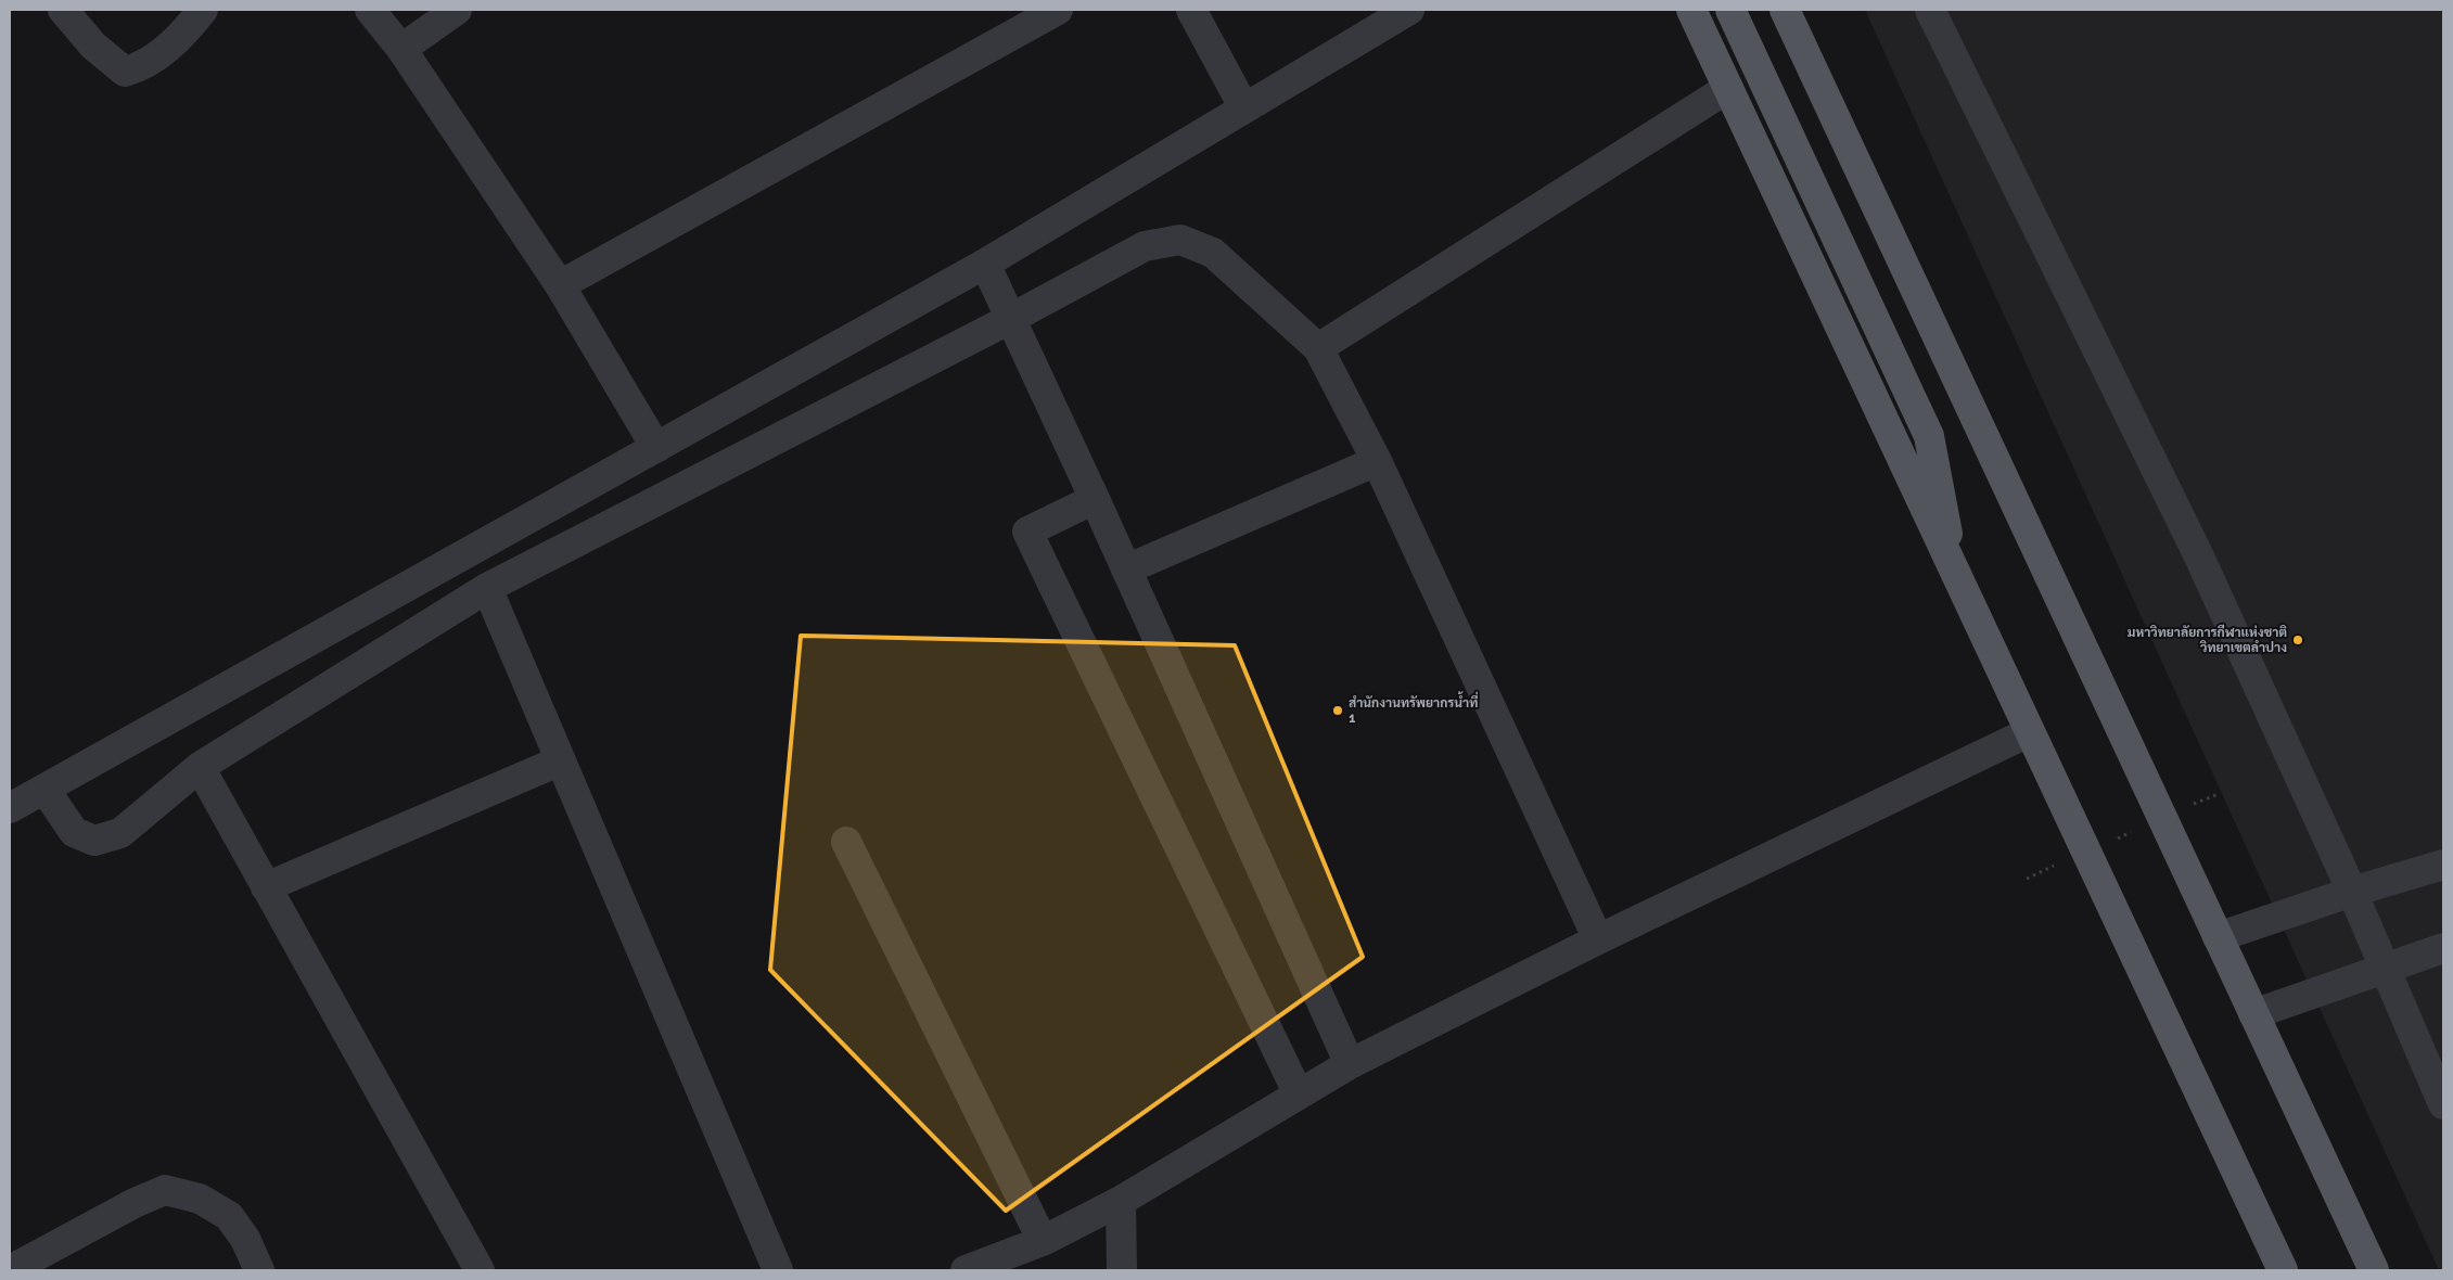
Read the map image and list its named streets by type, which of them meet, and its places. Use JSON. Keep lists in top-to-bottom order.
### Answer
{
  "places": ["มหาวิทยาลัยการกีฬาแห่งชาติ วิทยาเขตลำปาง", "สำนักงานทรัพยากรน้ำที่ 1"]
}
